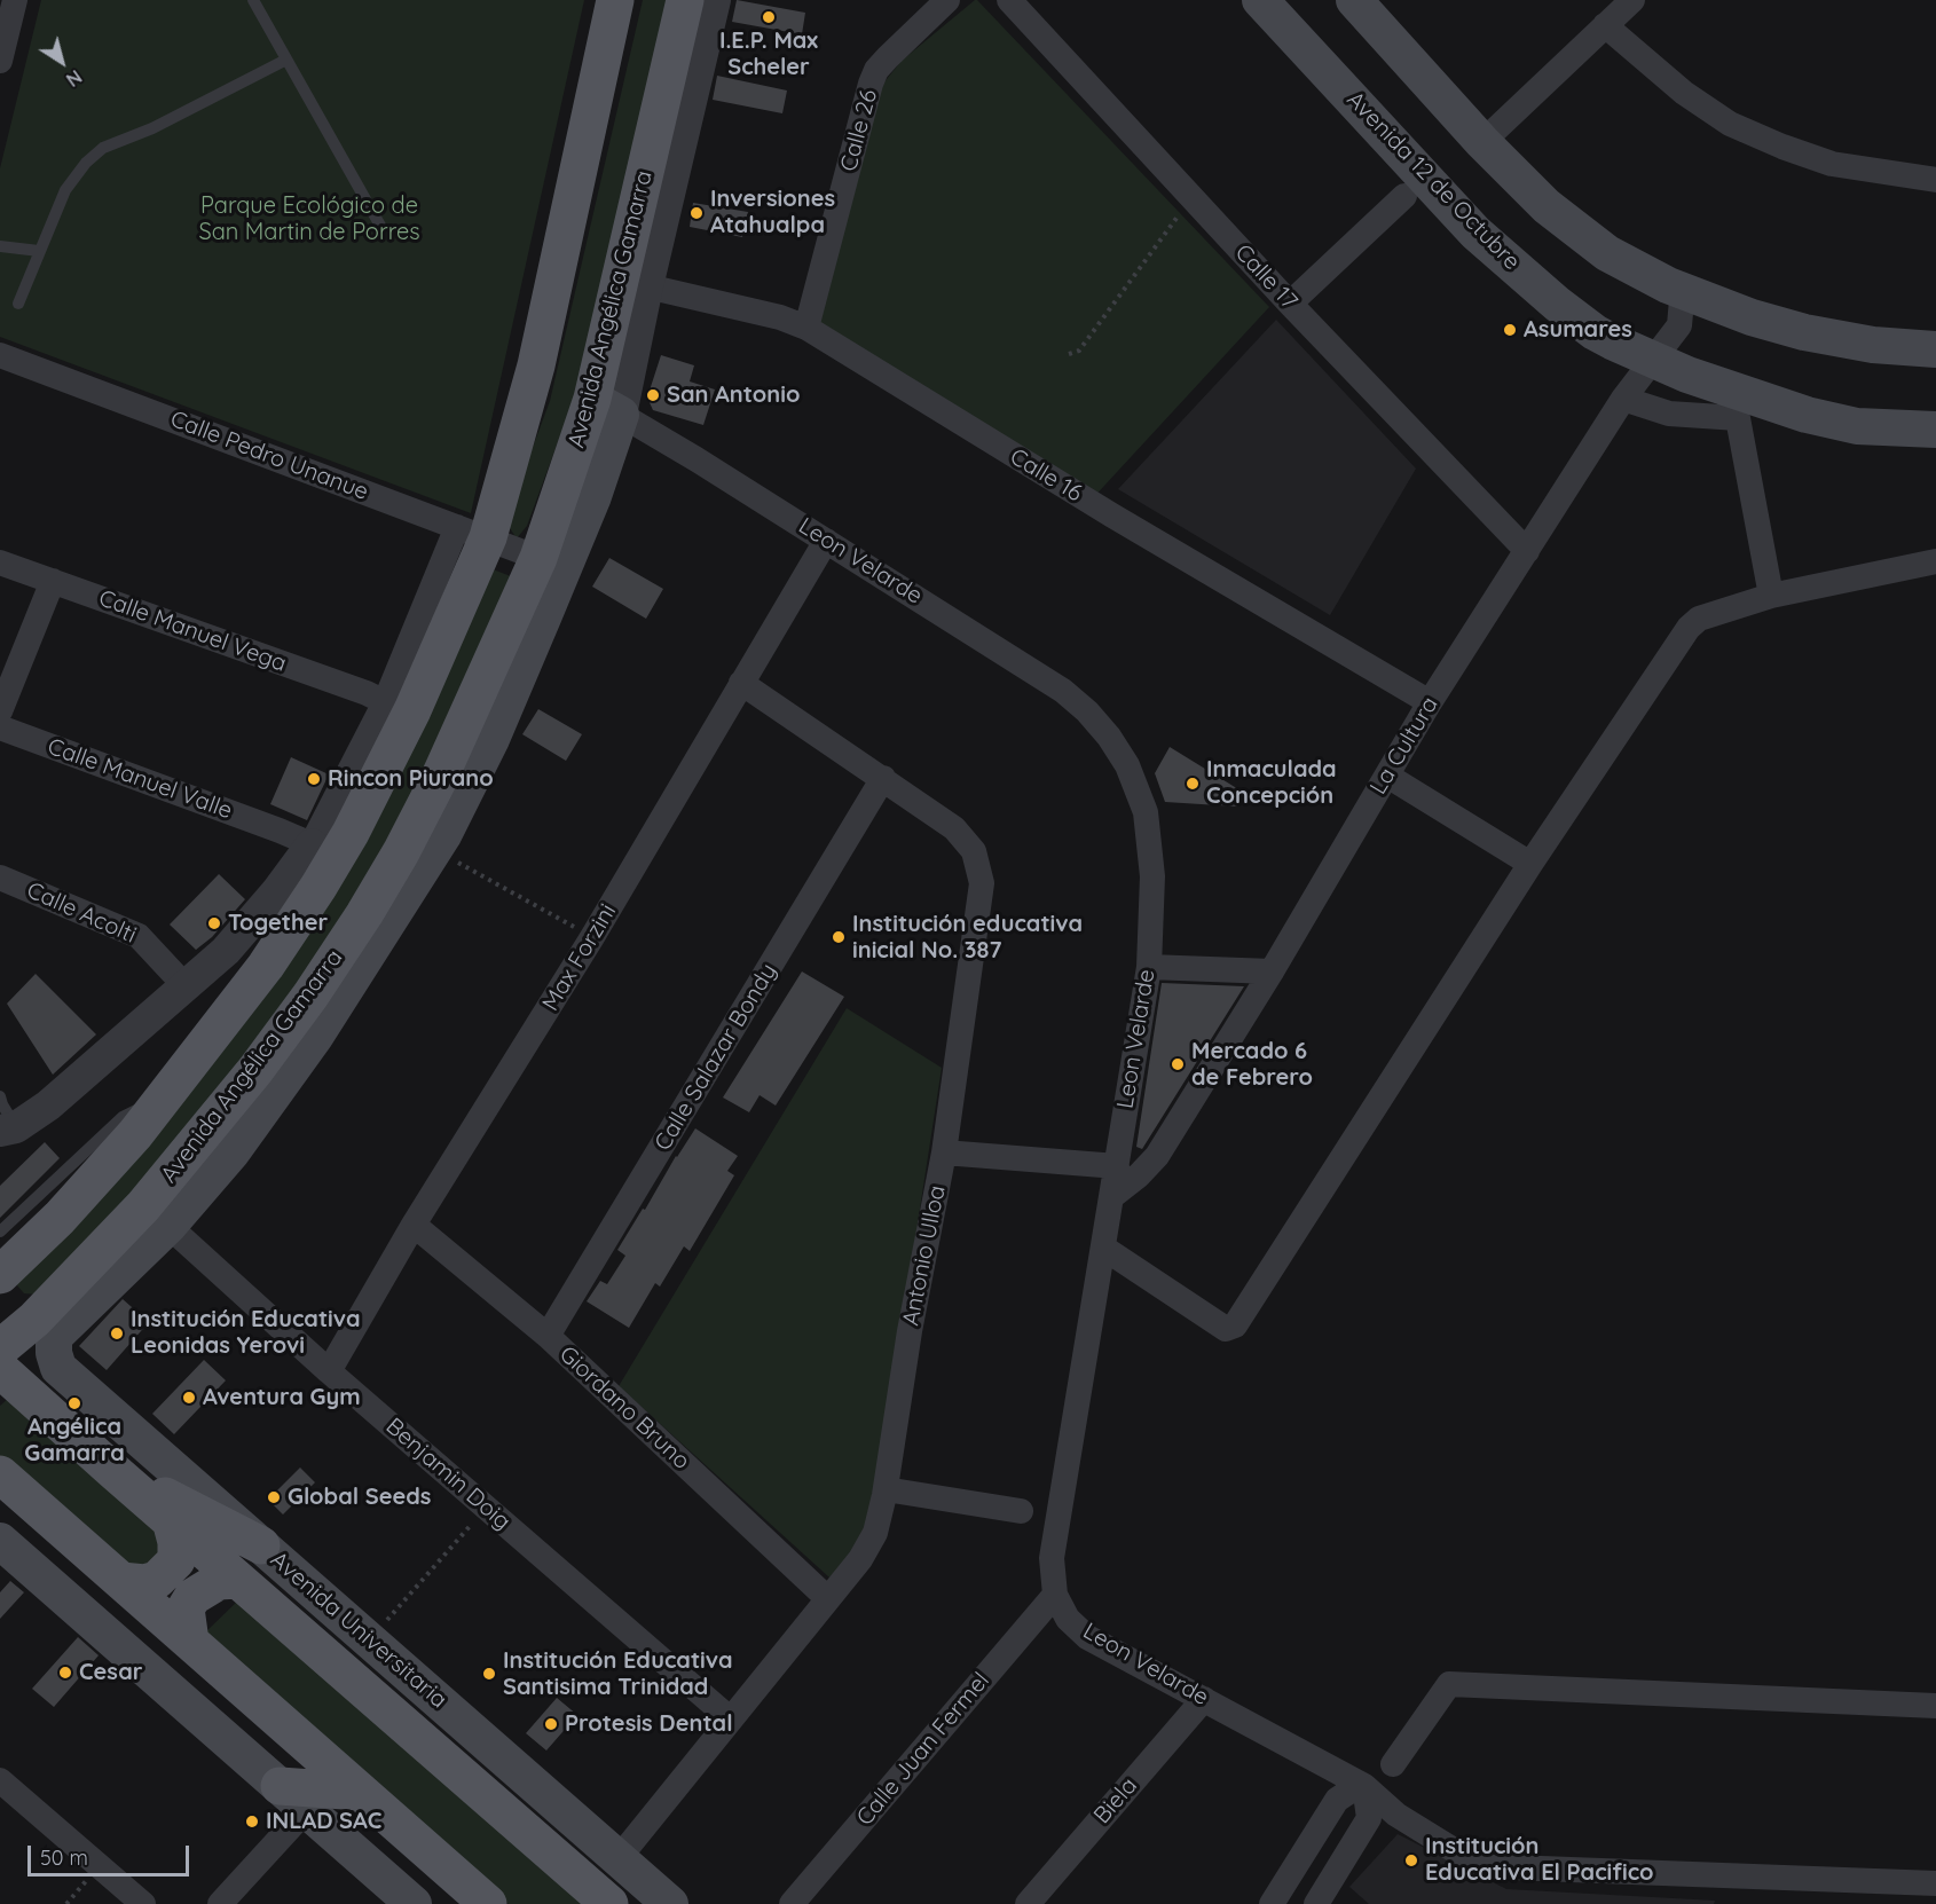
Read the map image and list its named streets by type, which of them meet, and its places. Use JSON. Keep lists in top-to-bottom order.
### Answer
{
  "streets": {
    "main road": ["Avenida 12 de Octubre", "Avenida Angélica Gamarra", "Avenida Universitaria"],
    "street": [
      "Calle 26",
      "Calle 17",
      "Calle Pedro Unanue",
      "Calle 16",
      "Leon Velarde",
      "Calle Manuel Vega",
      "La Cultura",
      "Calle Manuel Valle",
      "Calle Acolti",
      "Max Forzini",
      "Calle Salazar Bondy",
      "Antonio Ulloa",
      "Giordano Bruno",
      "Benjamin Doig",
      "Calle Juan Fermel",
      "Biela"
    ]
  },
  "crossings": [
    ["Calle 26", "Calle 16"],
    ["Avenida 12 de Octubre", "La Cultura"],
    ["Calle 17", "La Cultura"],
    ["Avenida Angélica Gamarra", "Calle Pedro Unanue"],
    ["Avenida Angélica Gamarra", "Calle 16"],
    ["Avenida Angélica Gamarra", "Leon Velarde"],
    ["Avenida Angélica Gamarra", "Benjamin Doig"],
    ["Avenida Angélica Gamarra", "Avenida Universitaria"],
    ["Calle 16", "La Cultura"],
    ["Leon Velarde", "La Cultura"],
    ["Leon Velarde", "Max Forzini"],
    ["Leon Velarde", "Calle Juan Fermel"],
    ["Leon Velarde", "Biela"],
    ["Max Forzini", "Antonio Ulloa"],
    ["Max Forzini", "Giordano Bruno"],
    ["Max Forzini", "Benjamin Doig"],
    ["Calle Salazar Bondy", "Antonio Ulloa"],
    ["Calle Salazar Bondy", "Giordano Bruno"],
    ["Antonio Ulloa", "Giordano Bruno"],
    ["Antonio Ulloa", "Benjamin Doig"],
    ["Antonio Ulloa", "Avenida Universitaria"]
  ],
  "parks": ["Parque Ecológico de San Martin de Porres"],
  "places": [
    "I.E.P. Max Scheler",
    "Inversiones Atahualpa",
    "Asumares",
    "San Antonio",
    "Rincon Piurano",
    "Inmaculada Concepción",
    "Together",
    "Institución educativa inicial No. 387",
    "Mercado 6 de Febrero",
    "Institución Educativa Leonidas Yerovi",
    "Aventura Gym",
    "Angélica Gamarra",
    "Global Seeds",
    "Cesar",
    "Institución Educativa Santisima Trinidad",
    "Protesis Dental",
    "INLAD SAC",
    "Institución Educativa El Pacifico"
  ],
  "scale_bar": "50 m",
  "north": "bottom right"
}
